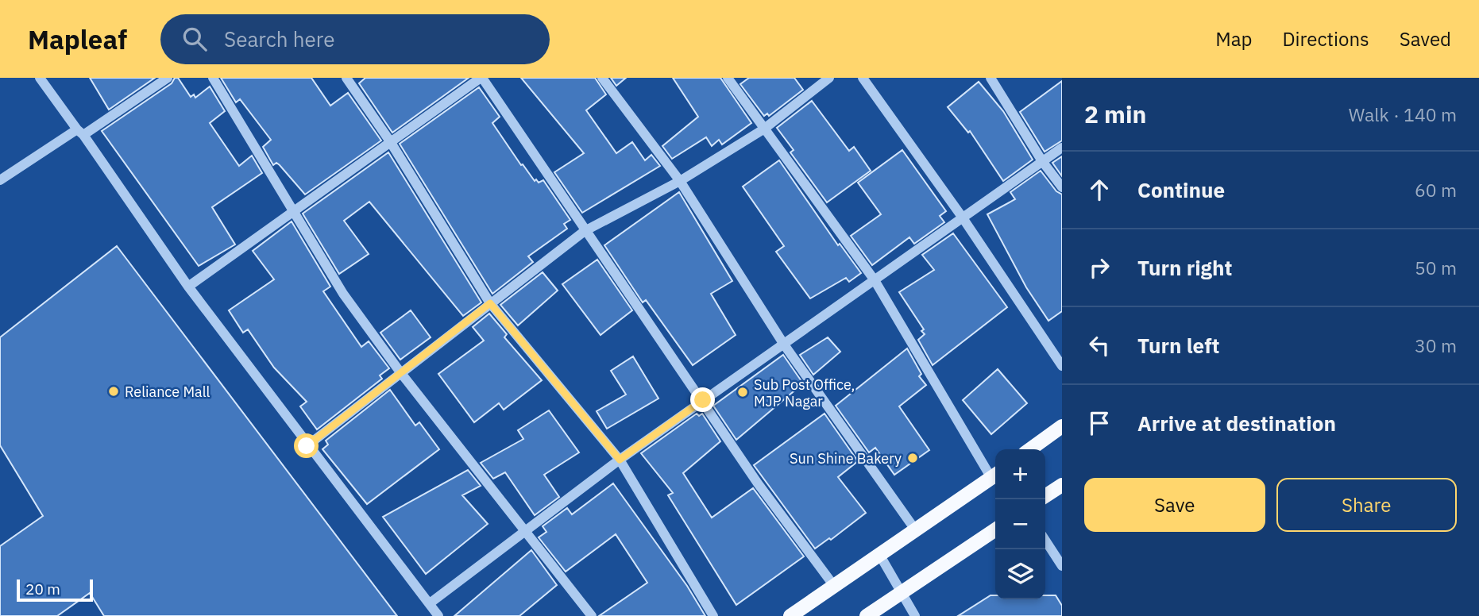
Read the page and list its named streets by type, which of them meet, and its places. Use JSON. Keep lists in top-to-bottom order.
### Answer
{
  "places": ["Reliance Mall", "Sub Post Office, MJP Nagar", "Sun Shine Bakery"],
  "scale_bar": "20 m",
  "page": {
    "header": "Mapleaf",
    "search": "Search here",
    "nav": ["Map", "Directions", "Saved"],
    "heading": ["2 min", "Walk · 140 m"],
    "list": [
      ["Continue", "60 m"],
      ["Turn right", "50 m"],
      ["Turn left", "30 m"],
      "Arrive at destination"
    ],
    "map_buttons": ["+", "−"],
    "buttons": ["Save", "Share"],
    "scale": "20 m"
  }
}
